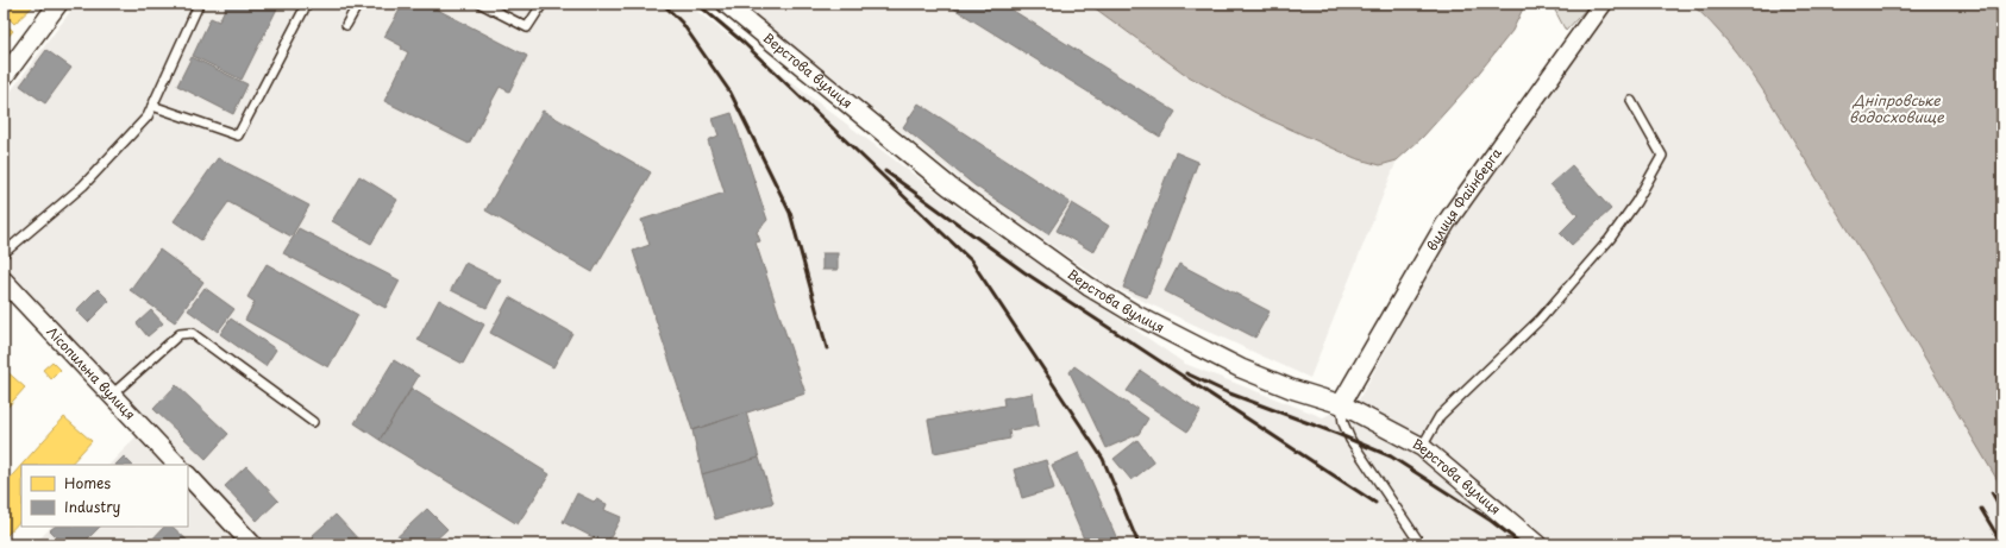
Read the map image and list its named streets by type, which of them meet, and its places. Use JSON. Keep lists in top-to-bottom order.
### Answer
{
  "streets": {
    "street": ["Верстова вулиця", "вулиця Файнберга", "Лісопильна вулиця"]
  },
  "crossings": [
    ["Верстова вулиця", "вулиця Файнберга"]
  ],
  "water": ["Дніпровське водосховище"],
  "legend": ["Homes", "Industry"]
}
